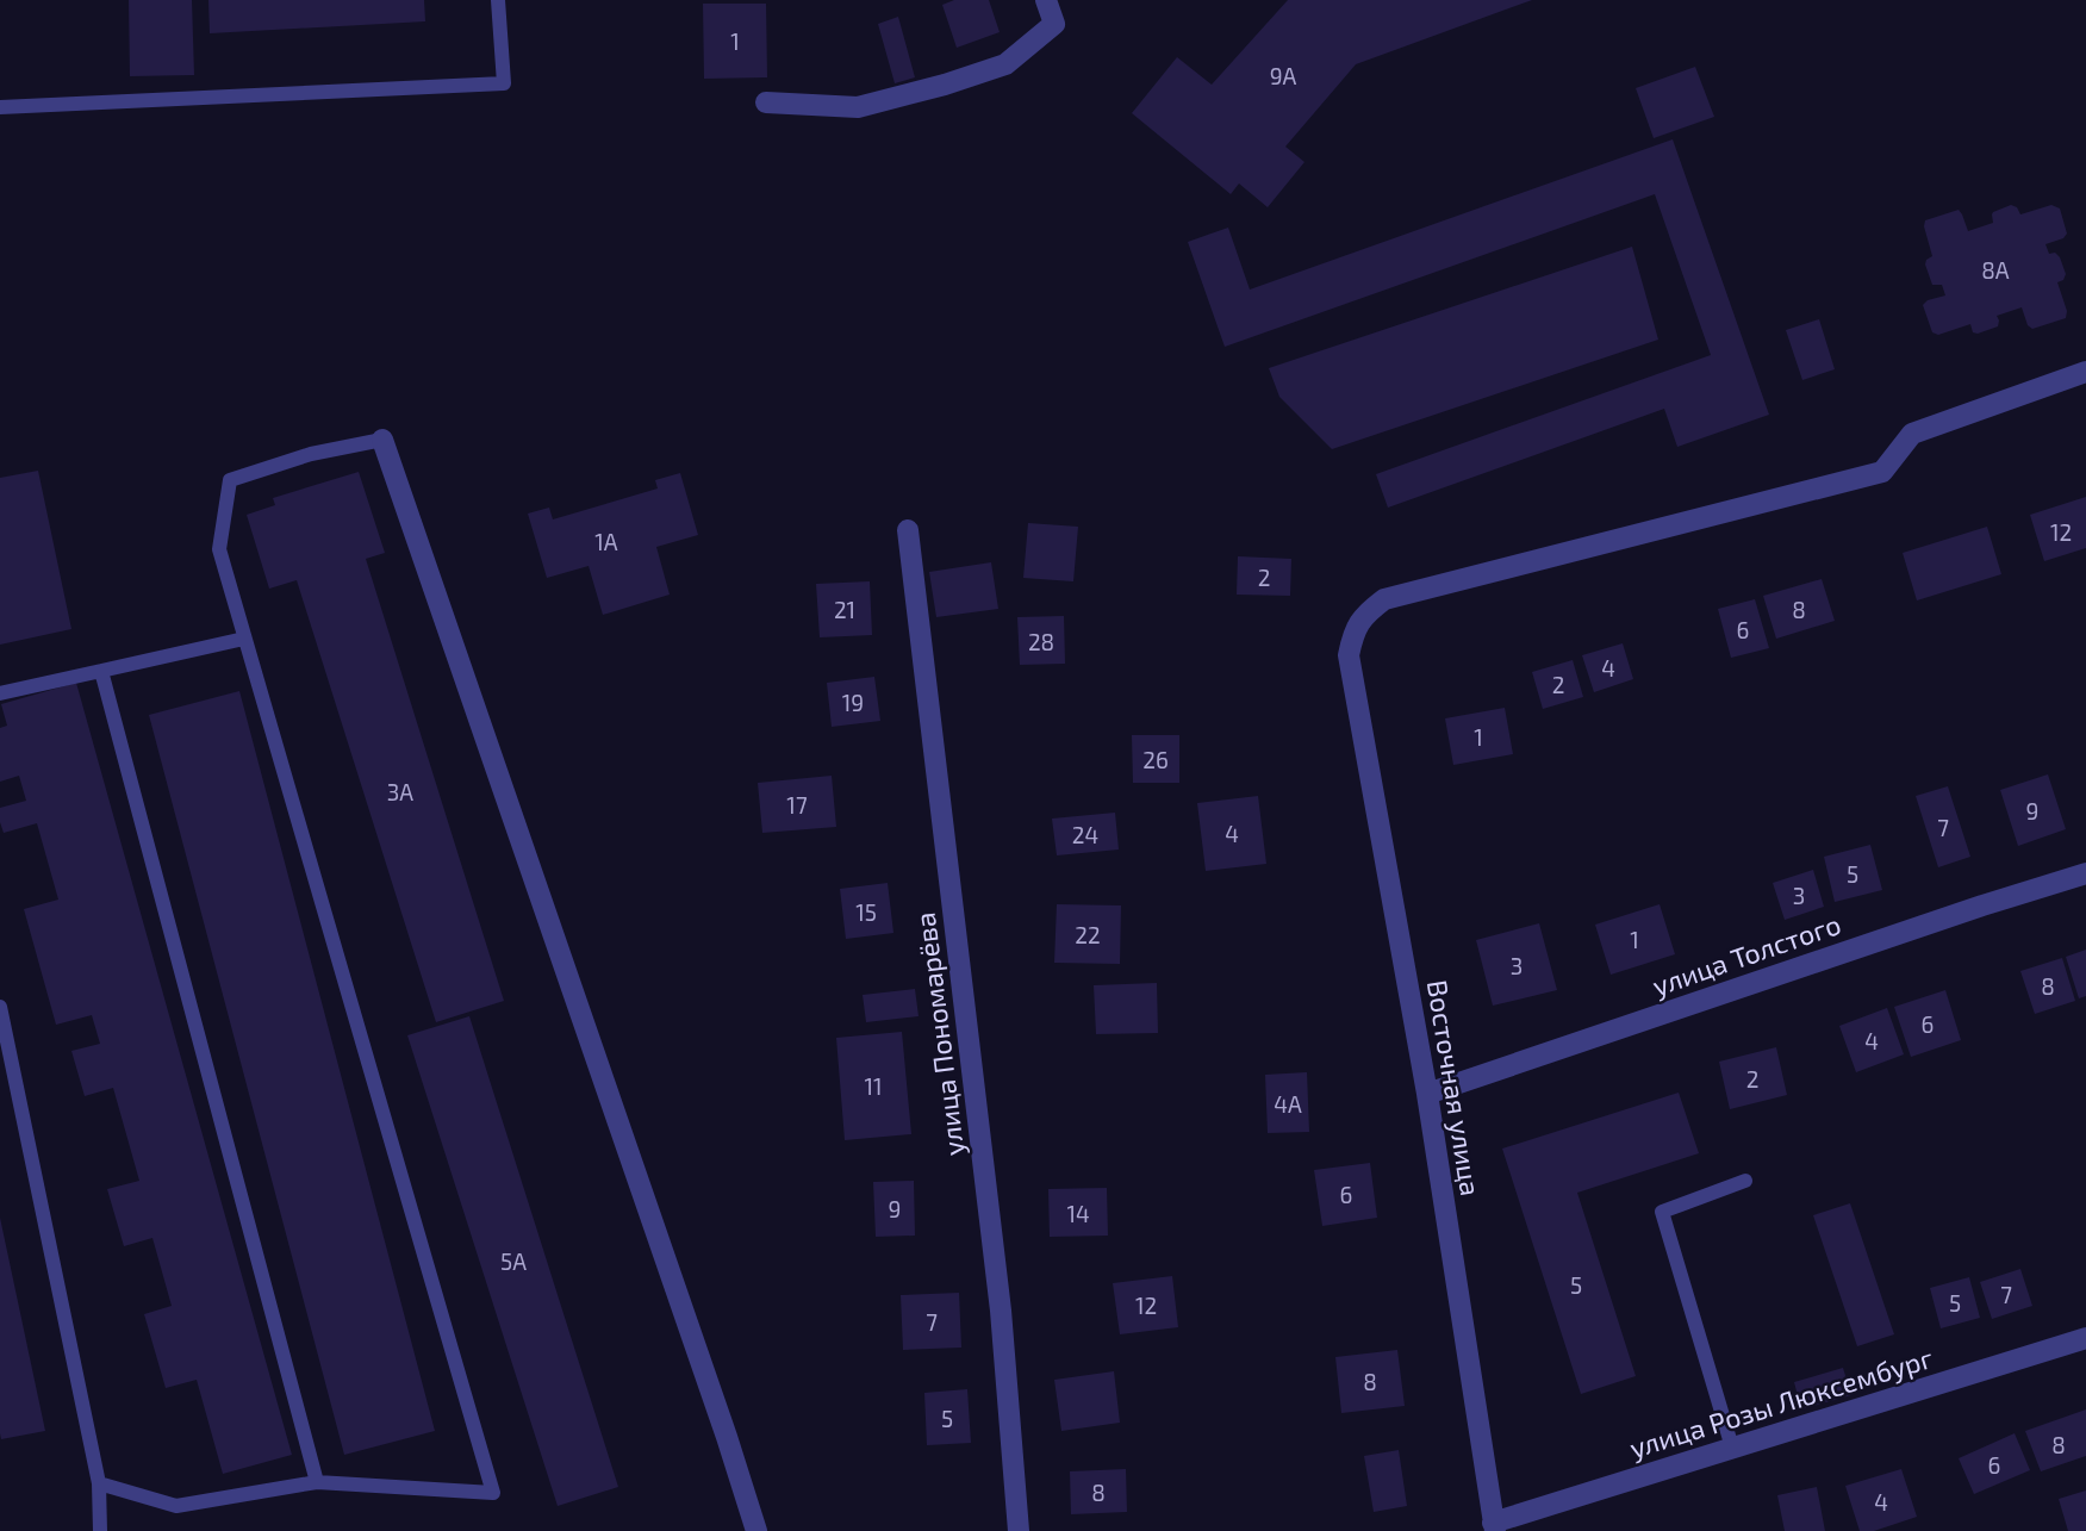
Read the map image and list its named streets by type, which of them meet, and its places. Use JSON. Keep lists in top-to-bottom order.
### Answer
{
  "streets": {
    "street": [
      "улица Толстого",
      "улица Пономарёва",
      "Восточная улица",
      "улица Розы Люксембург"
    ]
  },
  "crossings": [
    ["улица Толстого", "Восточная улица"],
    ["Восточная улица", "улица Розы Люксембург"]
  ],
  "house_numbers": [
    "1",
    "9А",
    "8А",
    "12",
    "1А",
    "2",
    "21",
    "8",
    "6",
    "28",
    "4",
    "2",
    "19",
    "1",
    "26",
    "3А",
    "17",
    "9",
    "7",
    "4",
    "24",
    "5",
    "3",
    "15",
    "22",
    "1",
    "3",
    "8",
    "6",
    "4",
    "2",
    "11",
    "4А",
    "6",
    "9",
    "14",
    "5А",
    "5",
    "7",
    "5",
    "12",
    "7",
    "8",
    "5",
    "8",
    "6",
    "8",
    "4"
  ]
}
